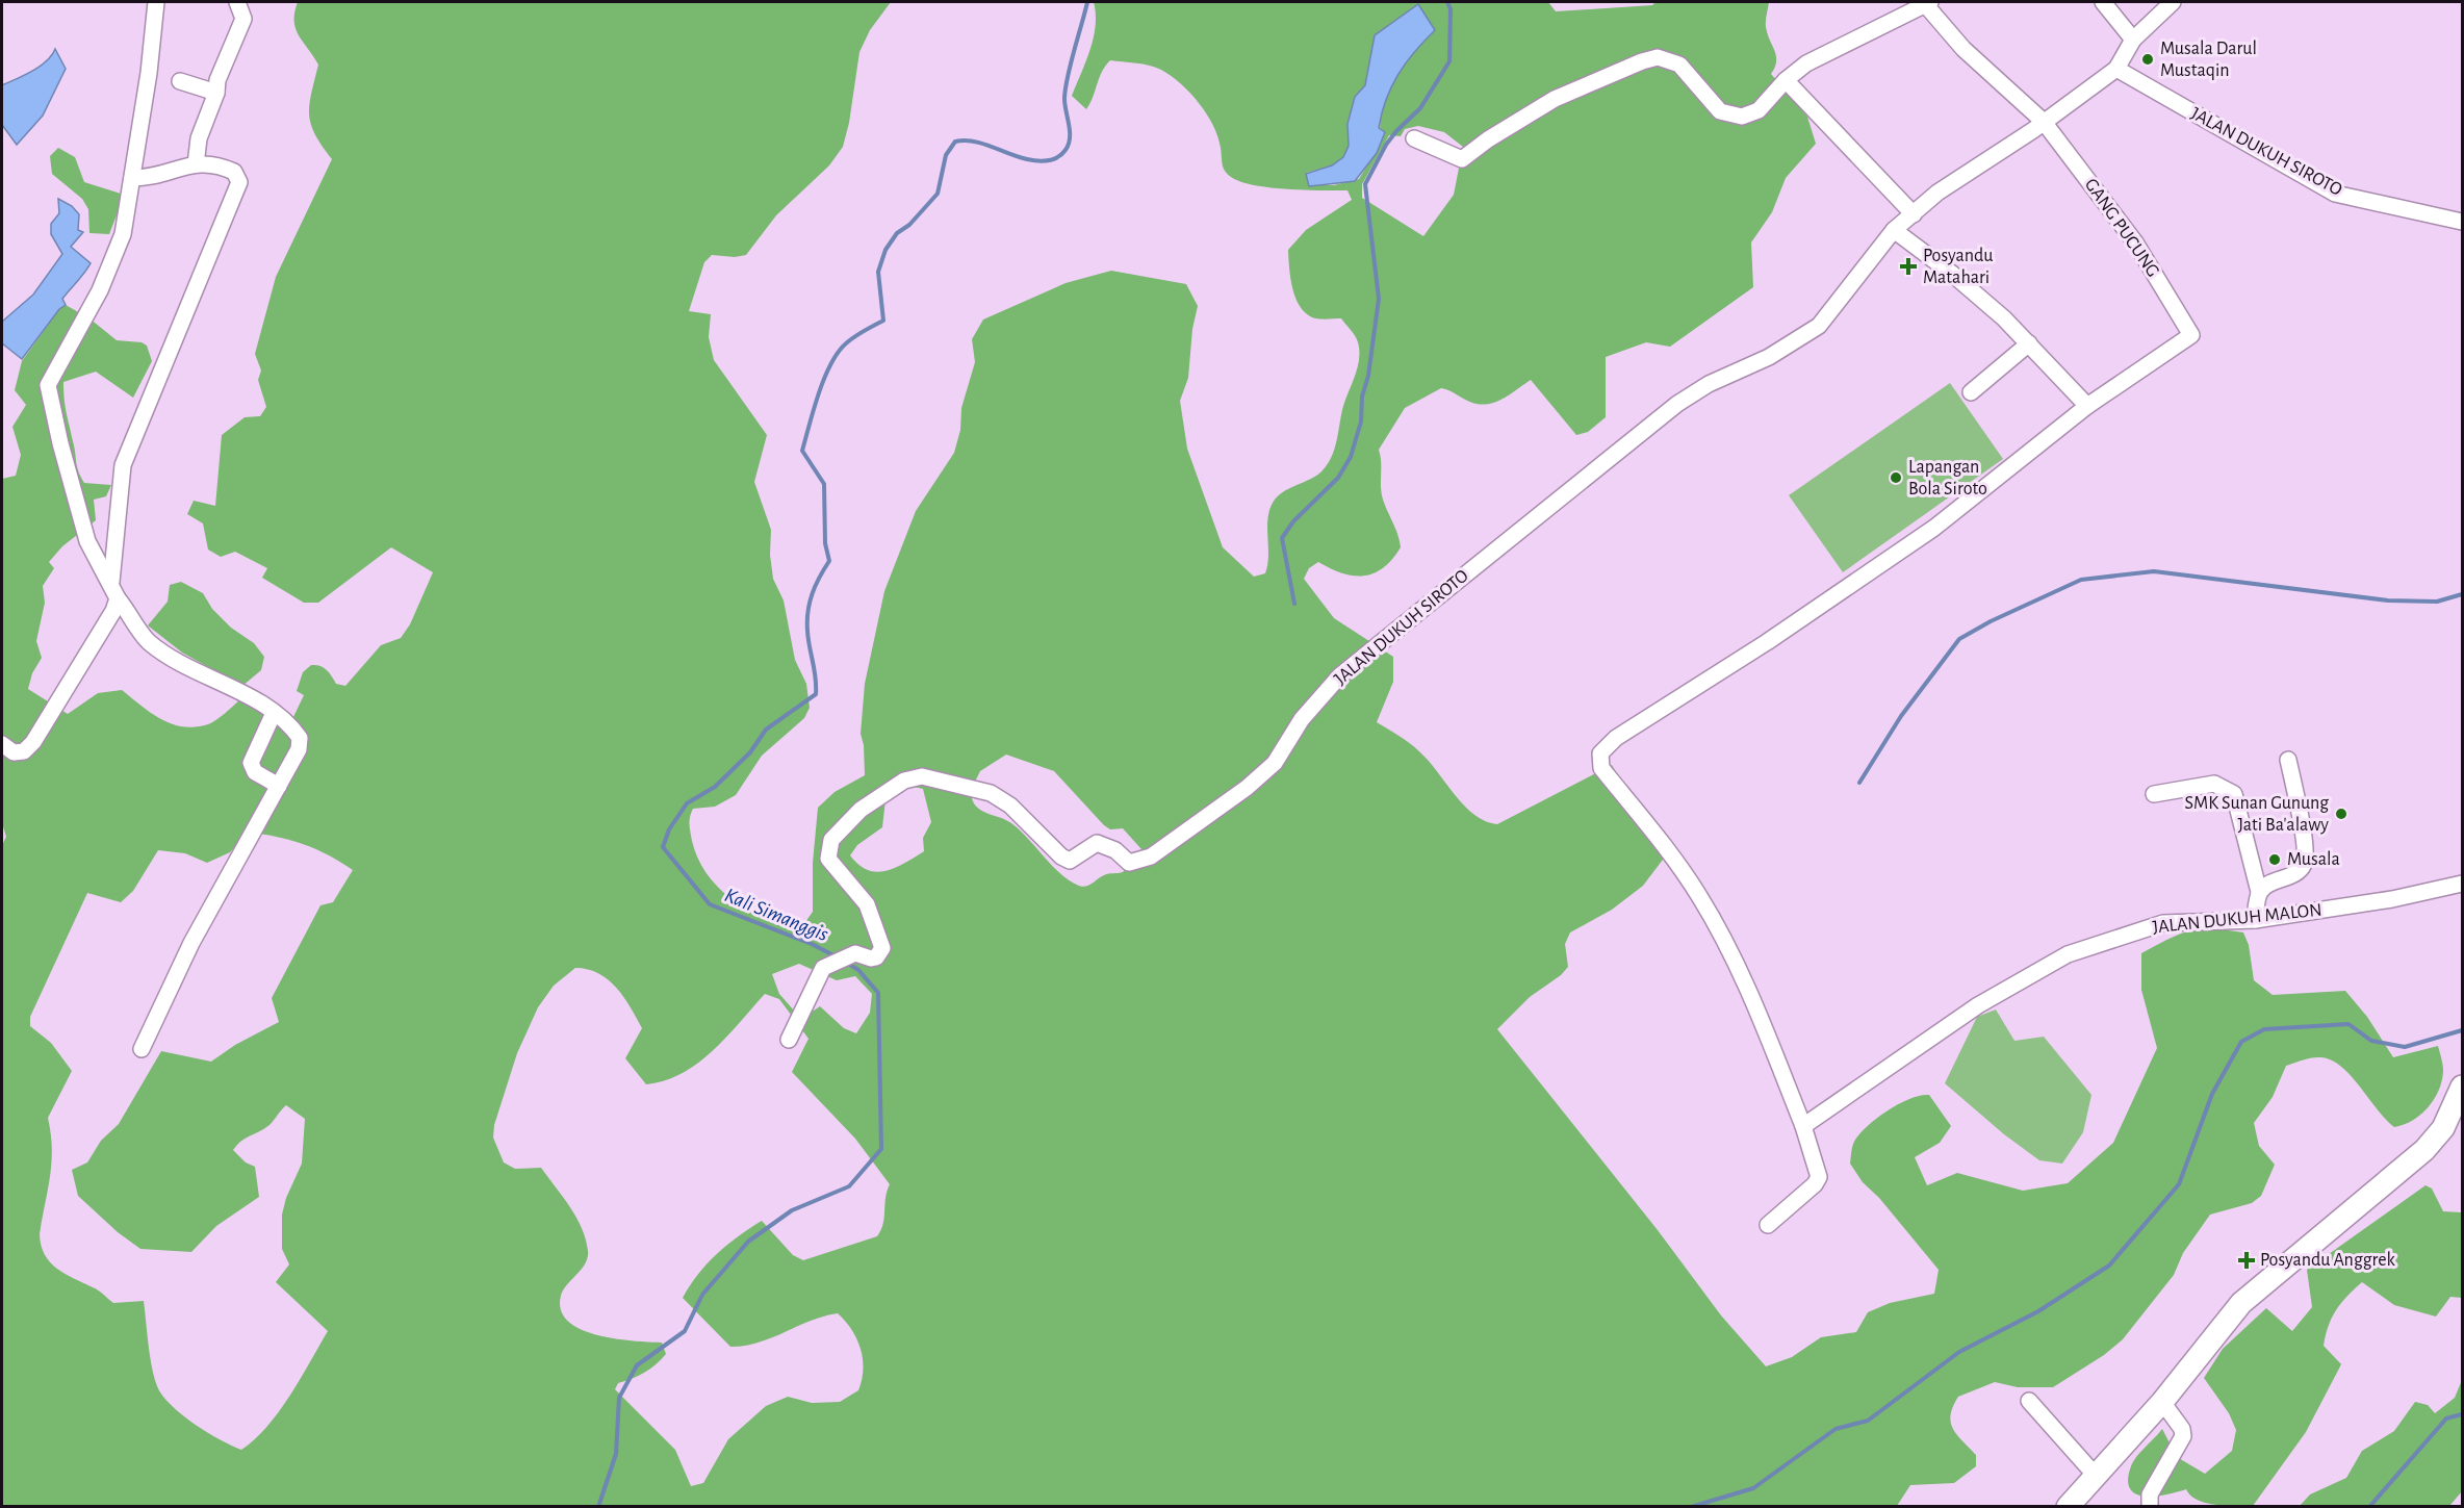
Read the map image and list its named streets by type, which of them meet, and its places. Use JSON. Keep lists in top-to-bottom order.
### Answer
{
  "streets": {
    "street": ["JALAN DUKUH SIROTO", "GANG PUCUNG", "JALAN DUKUH MALON"]
  },
  "crossings": [
    ["JALAN DUKUH SIROTO", "GANG PUCUNG"]
  ],
  "water": ["Kali Simanggis"],
  "places": {
    "other": [
      "Musala Darul Mustaqin",
      "Lapangan Bola Siroto",
      "SMK Sunan Gunung Jati Ba'alawy",
      "Musala"
    ],
    "health": ["Posyandu Matahari", "Posyandu Anggrek"]
  }
}
